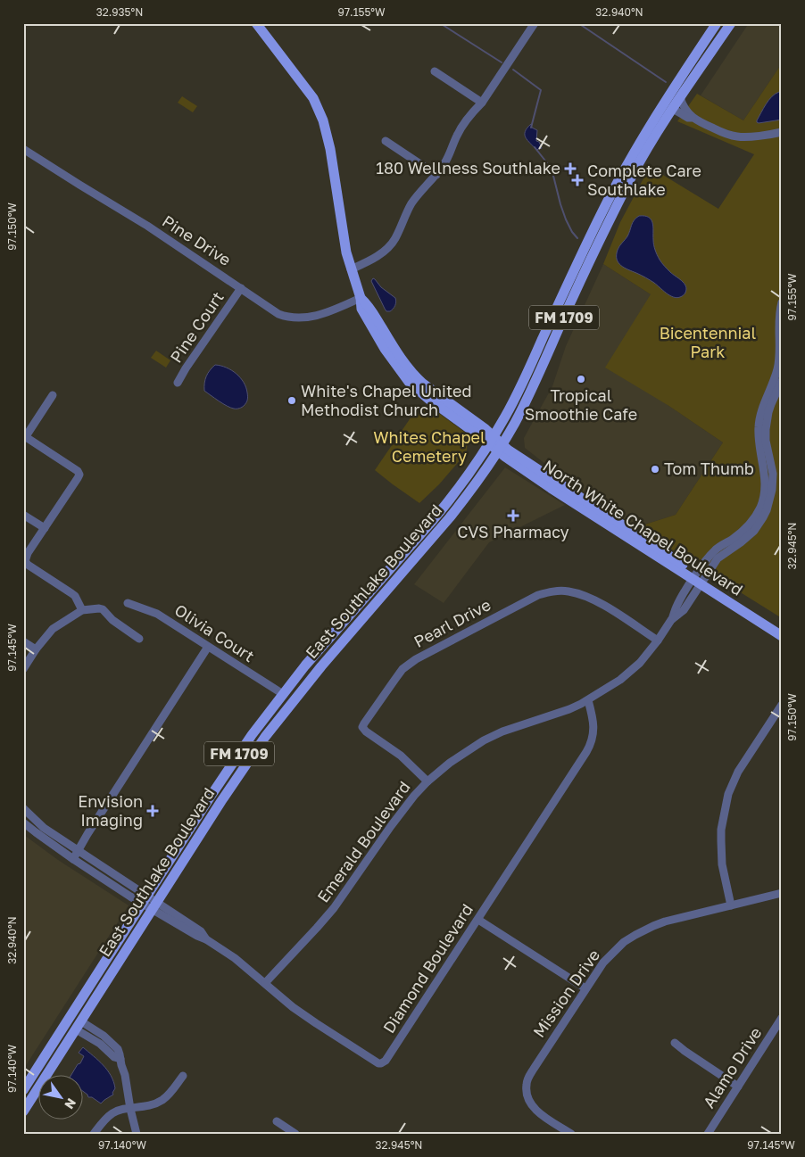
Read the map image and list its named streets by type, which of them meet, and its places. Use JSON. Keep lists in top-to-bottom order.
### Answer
{
  "streets": {
    "main road": ["FM 1709", "North White Chapel Boulevard", "East Southlake Boulevard"],
    "street": [
      "Pine Drive",
      "Pine Court",
      "Pearl Drive",
      "Olivia Court",
      "Emerald Boulevard",
      "Diamond Boulevard",
      "Mission Drive",
      "Alamo Drive"
    ]
  },
  "crossings": [
    ["Pine Drive", "Pine Court"],
    ["Pine Drive", "North White Chapel Boulevard"],
    ["FM 1709", "North White Chapel Boulevard"],
    ["FM 1709", "East Southlake Boulevard"],
    ["North White Chapel Boulevard", "East Southlake Boulevard"],
    ["North White Chapel Boulevard", "Emerald Boulevard"],
    ["East Southlake Boulevard", "Olivia Court"],
    ["East Southlake Boulevard", "Diamond Boulevard"],
    ["Pearl Drive", "Emerald Boulevard"],
    ["Emerald Boulevard", "Diamond Boulevard"]
  ],
  "parks": ["Bicentennial Park", "Whites Chapel Cemetery"],
  "places": {
    "health": [
      "180 Wellness Southlake",
      "Complete Care Southlake",
      "CVS Pharmacy",
      "Envision Imaging"
    ],
    "other": ["Tropical Smoothie Cafe", "White's Chapel United Methodist Church", "Tom Thumb"]
  },
  "north": "bottom right",
  "coordinates": [
    "32.935°N",
    "97.155°W",
    "32.940°N",
    "97.150°W",
    "32.945°N",
    "97.145°W",
    "97.140°W"
  ]
}
